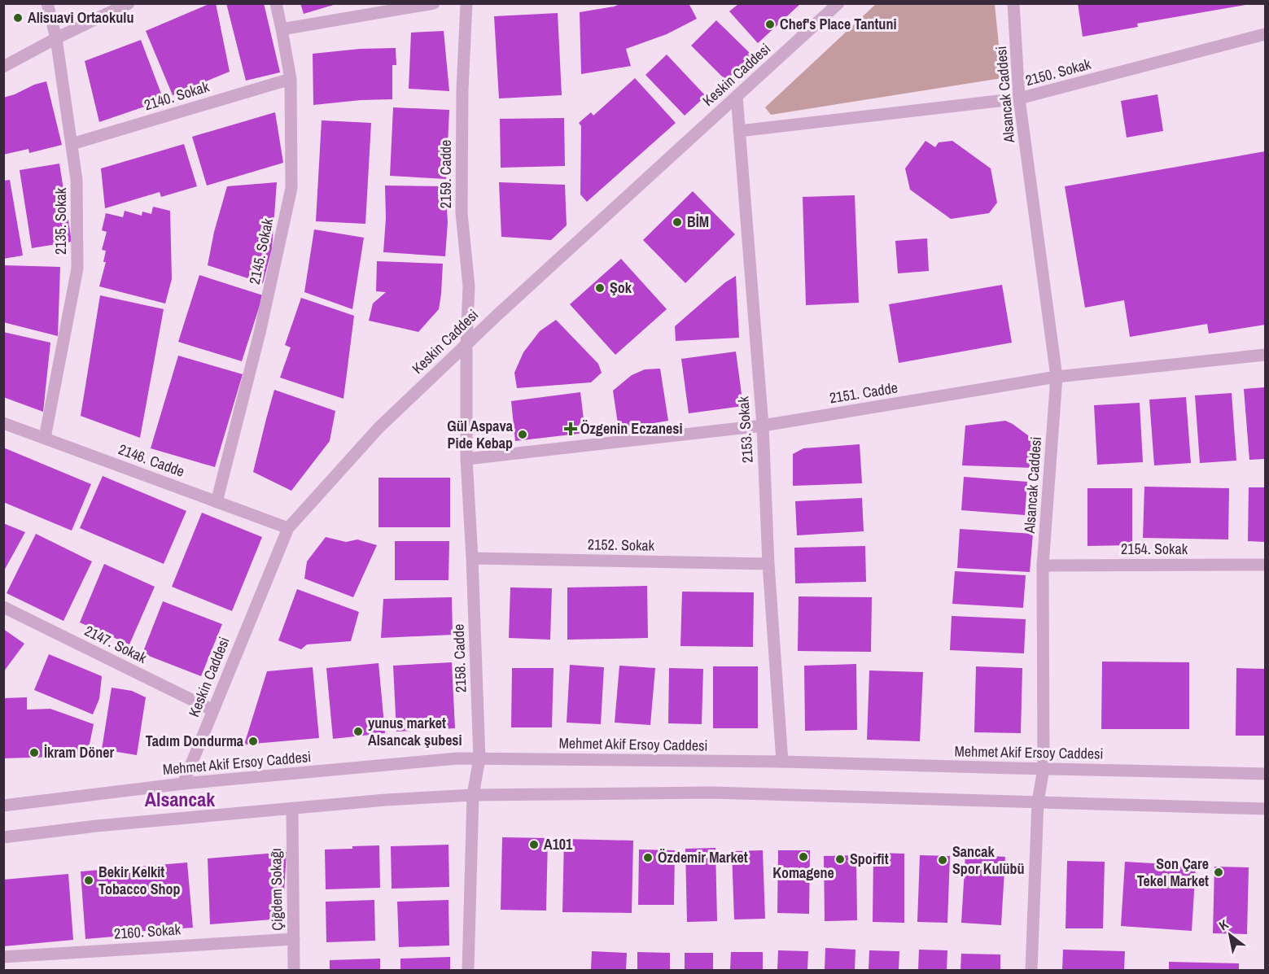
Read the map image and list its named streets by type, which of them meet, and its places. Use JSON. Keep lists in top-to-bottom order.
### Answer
{
  "streets": {
    "street": [
      "2150. Sokak",
      "Keskin Caddesi",
      "Alsancak Caddesi",
      "2140. Sokak",
      "2159. Cadde",
      "2135. Sokak",
      "2145. Sokak",
      "2151. Cadde",
      "2153. Sokak",
      "2146. Cadde",
      "2152. Sokak",
      "2154. Sokak",
      "2147. Sokak",
      "2158. Cadde",
      "Mehmet Akif Ersoy Caddesi",
      "Çiğdem Sokağı",
      "2160. Sokak"
    ]
  },
  "crossings": [
    ["2150. Sokak", "Alsancak Caddesi"],
    ["2150. Sokak", "2153. Sokak"],
    ["Keskin Caddesi", "2159. Cadde"],
    ["Keskin Caddesi", "2153. Sokak"],
    ["Keskin Caddesi", "2146. Cadde"],
    ["Keskin Caddesi", "2147. Sokak"],
    ["Keskin Caddesi", "2158. Cadde"],
    ["Keskin Caddesi", "Mehmet Akif Ersoy Caddesi"],
    ["Alsancak Caddesi", "2151. Cadde"],
    ["Alsancak Caddesi", "2154. Sokak"],
    ["Alsancak Caddesi", "Mehmet Akif Ersoy Caddesi"],
    ["2140. Sokak", "2135. Sokak"],
    ["2140. Sokak", "2145. Sokak"],
    ["2159. Cadde", "2158. Cadde"],
    ["2135. Sokak", "2146. Cadde"],
    ["2145. Sokak", "2146. Cadde"],
    ["2151. Cadde", "2153. Sokak"],
    ["2151. Cadde", "2158. Cadde"],
    ["2153. Sokak", "2152. Sokak"],
    ["2153. Sokak", "Mehmet Akif Ersoy Caddesi"],
    ["2152. Sokak", "2158. Cadde"],
    ["2158. Cadde", "Mehmet Akif Ersoy Caddesi"],
    ["Çiğdem Sokağı", "2160. Sokak"]
  ],
  "districts": ["Alsancak"],
  "places": {
    "other": [
      "Alisuavi Ortaokulu",
      "Chef's Place Tantuni",
      "BİM",
      "Şok",
      "Gül Aspava Pide Kebap",
      "yunus market Alsancak şubesi",
      "Tadım Dondurma",
      "İkram Döner",
      "A101",
      "Komagene",
      "Özdemir Market",
      "Sporfit",
      "Sancak Spor Kulübü",
      "Son Çare Tekel Market",
      "Bekir Kelkit Tobacco Shop"
    ],
    "health": ["Özgenin Eczanesi"]
  },
  "north": "top left"
}
